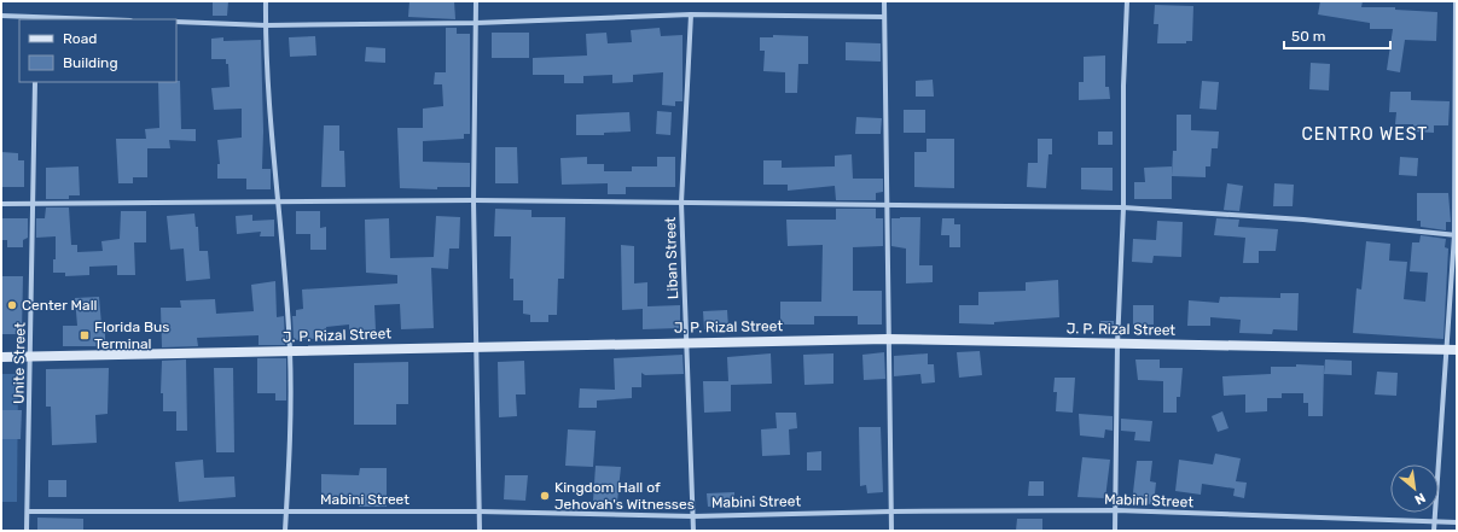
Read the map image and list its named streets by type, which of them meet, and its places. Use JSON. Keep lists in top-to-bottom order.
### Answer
{
  "streets": {
    "main road": ["J. P. Rizal Street"],
    "street": ["Liban Street", "Unite Street", "Mabini Street"]
  },
  "crossings": [
    ["Liban Street", "J. P. Rizal Street"],
    ["Liban Street", "Mabini Street"],
    ["J. P. Rizal Street", "Unite Street"],
    ["Unite Street", "Mabini Street"]
  ],
  "districts": ["CENTRO WEST"],
  "places": {
    "other": ["Center Mall", "Kingdom Hall of Jehovah's Witnesses"],
    "transit": ["Florida Bus Terminal"]
  },
  "legend": ["Road", "Building"],
  "scale_bar": "50 m",
  "north": "bottom right"
}
